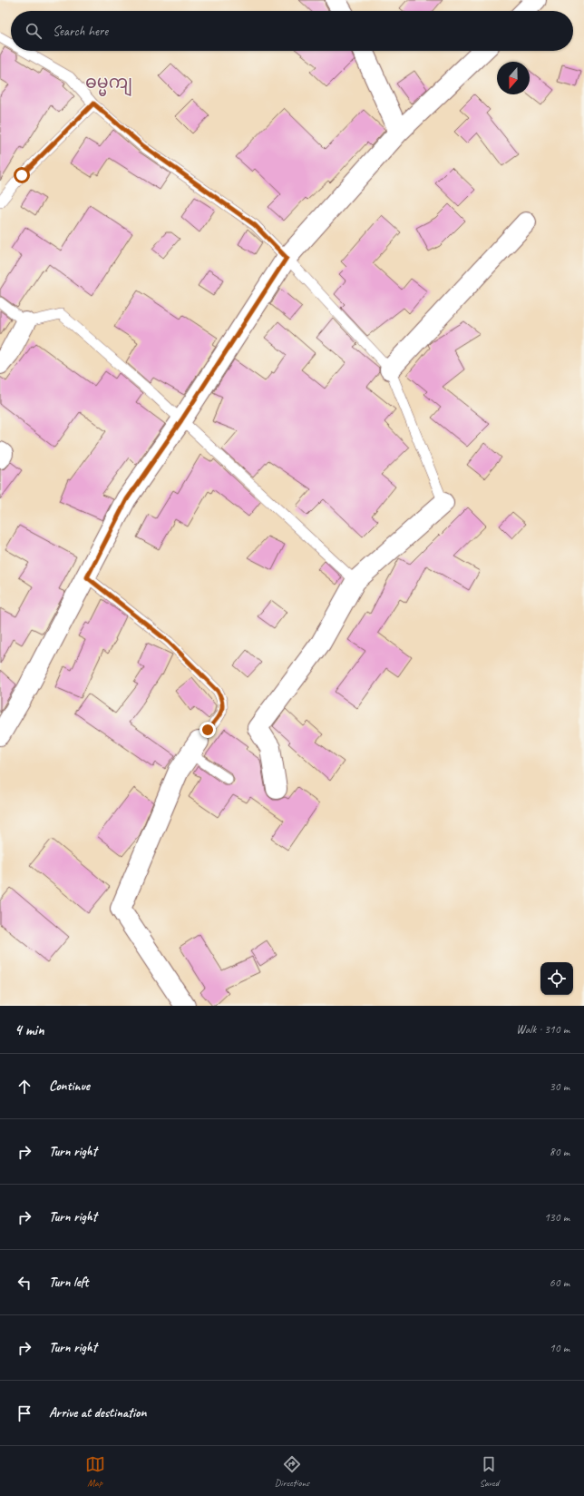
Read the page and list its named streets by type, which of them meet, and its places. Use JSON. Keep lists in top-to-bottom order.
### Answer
{
  "districts": ["ဓမ္မကျ"],
  "north": "bottom",
  "page": {
    "search": "Search here",
    "heading": ["4 min", "Walk · 310 m"],
    "list": [
      ["Continue", "30 m"],
      ["Turn right", "80 m"],
      ["Turn right", "130 m"],
      ["Turn left", "60 m"],
      ["Turn right", "10 m"],
      "Arrive at destination"
    ],
    "nav": ["Map", "Directions", "Saved"]
  }
}
